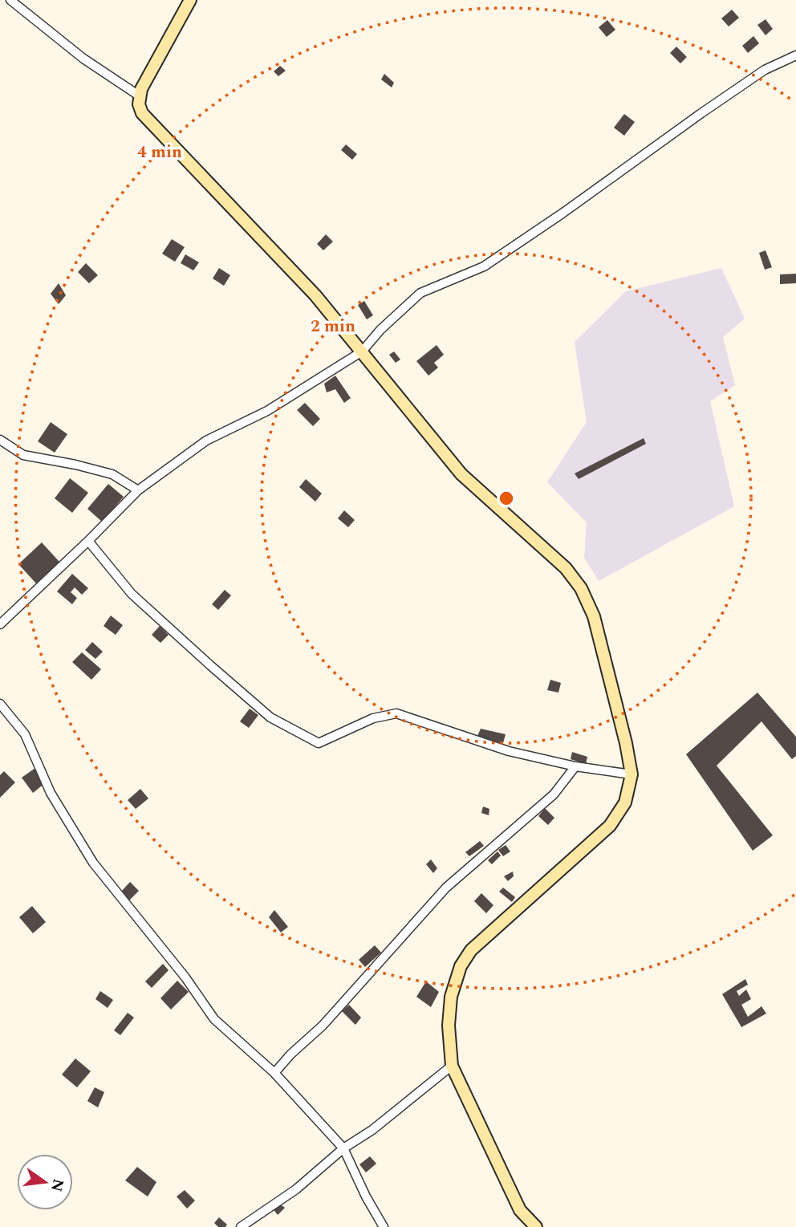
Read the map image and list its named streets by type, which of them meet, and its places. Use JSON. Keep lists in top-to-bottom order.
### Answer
{
  "north": "right",
  "rings": ["4 min", "2 min"]
}
